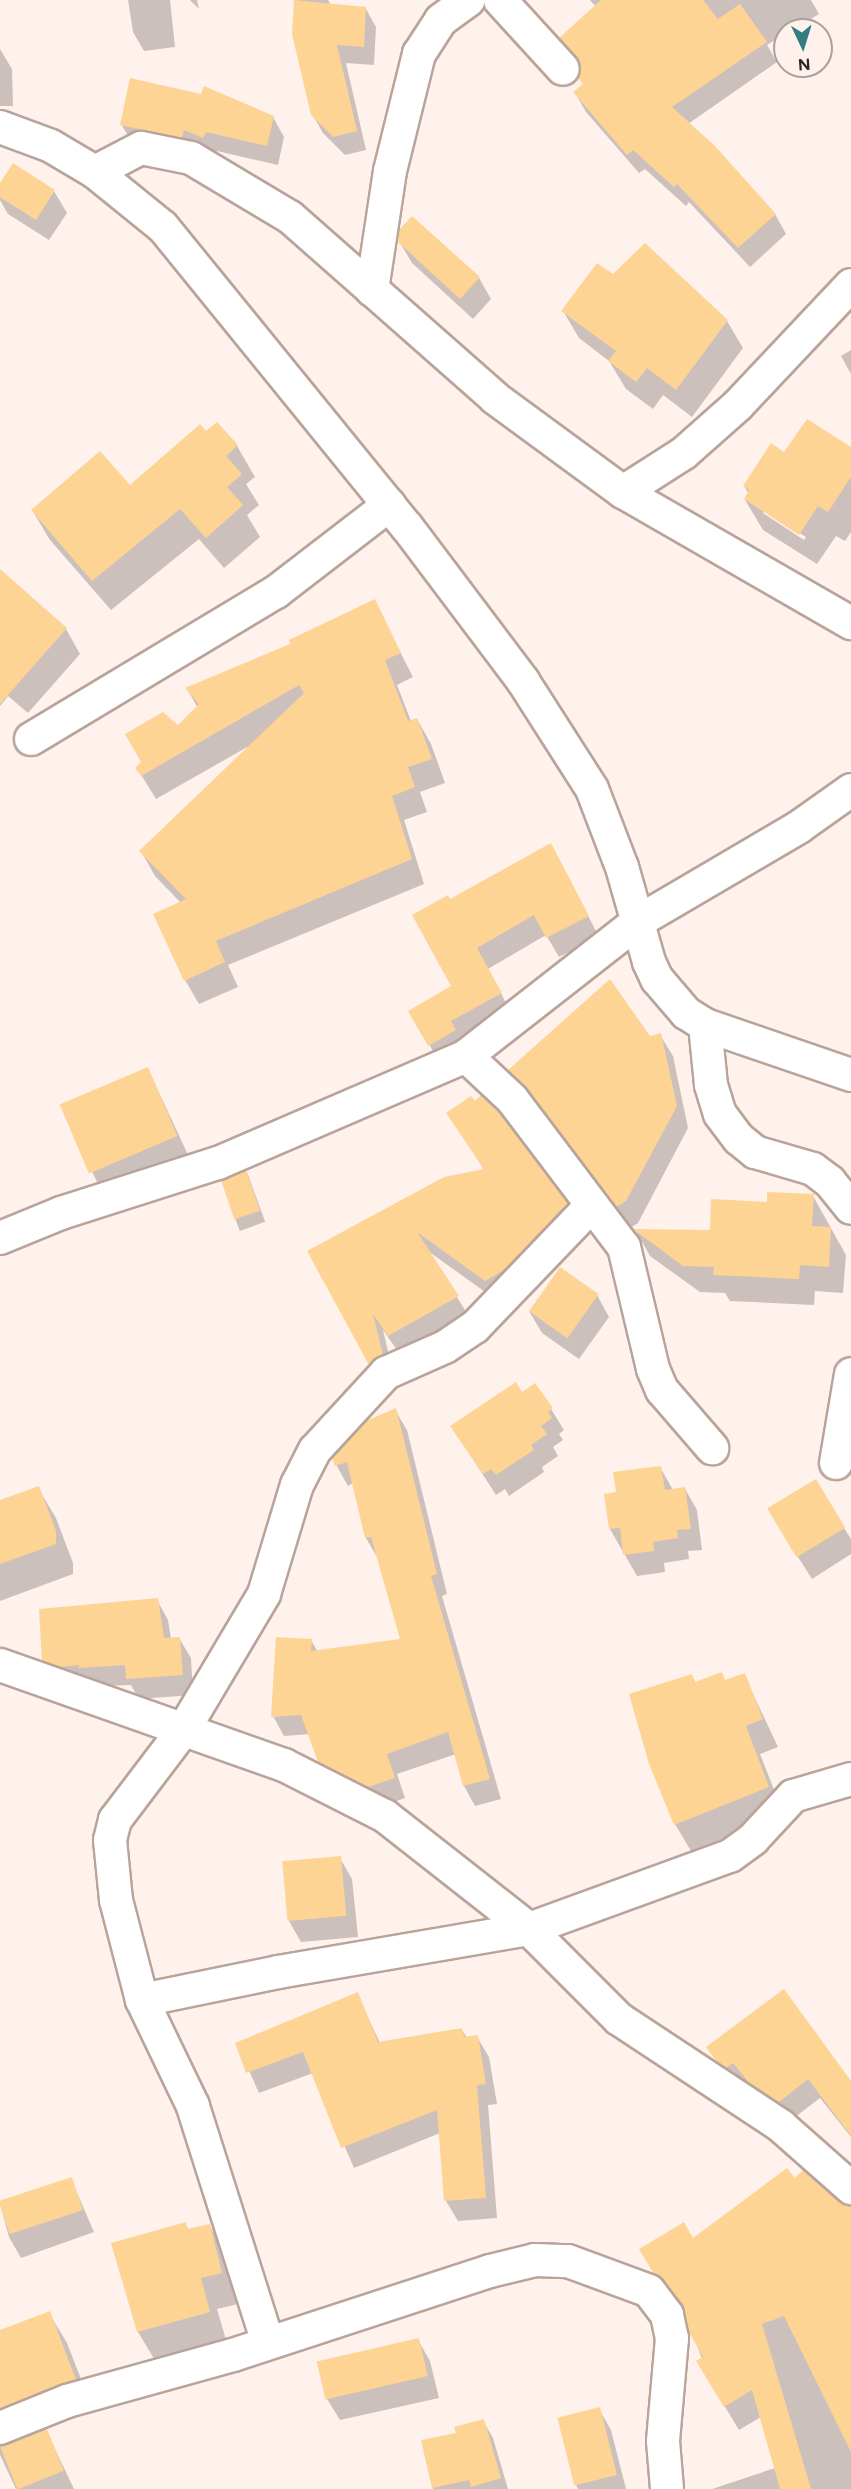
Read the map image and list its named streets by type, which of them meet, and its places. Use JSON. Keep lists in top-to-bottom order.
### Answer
{
  "north": "bottom"
}
